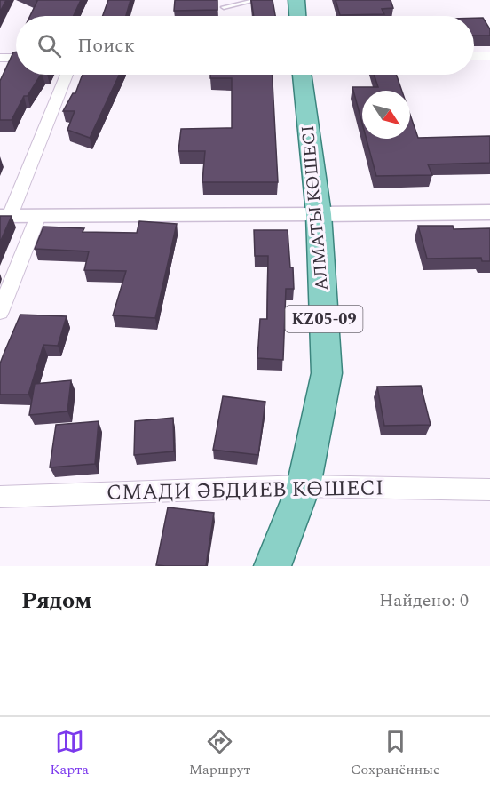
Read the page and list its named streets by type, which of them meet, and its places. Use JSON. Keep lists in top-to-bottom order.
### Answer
{
  "streets": {
    "main road": ["АЛМАТЫ КӨШЕСІ", "KZ05-09"],
    "street": ["СМАДИ ӘБДИЕВ КӨШЕСІ"]
  },
  "crossings": [
    ["АЛМАТЫ КӨШЕСІ", "СМАДИ ӘБДИЕВ КӨШЕСІ"]
  ],
  "north": "bottom right",
  "page": {
    "search": "Поиск",
    "heading": ["Рядом", "Найдено: 0"],
    "nav": ["Карта", "Маршрут", "Сохранённые"]
  }
}
